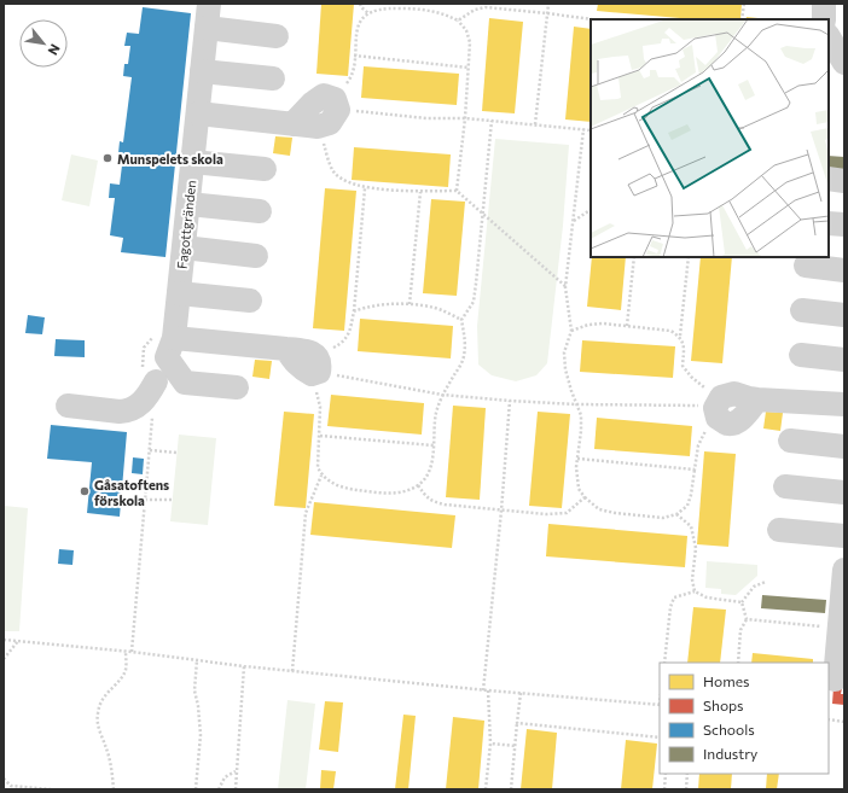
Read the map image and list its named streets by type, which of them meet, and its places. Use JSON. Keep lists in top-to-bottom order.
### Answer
{
  "streets": {
    "street": ["Fagottgränden"]
  },
  "places": ["Munspelets skola", "Gåsatoftens förskola"],
  "legend": [
    "Homes",
    "Shops",
    "Schools",
    "Industry"
  ],
  "north": "bottom right"
}
